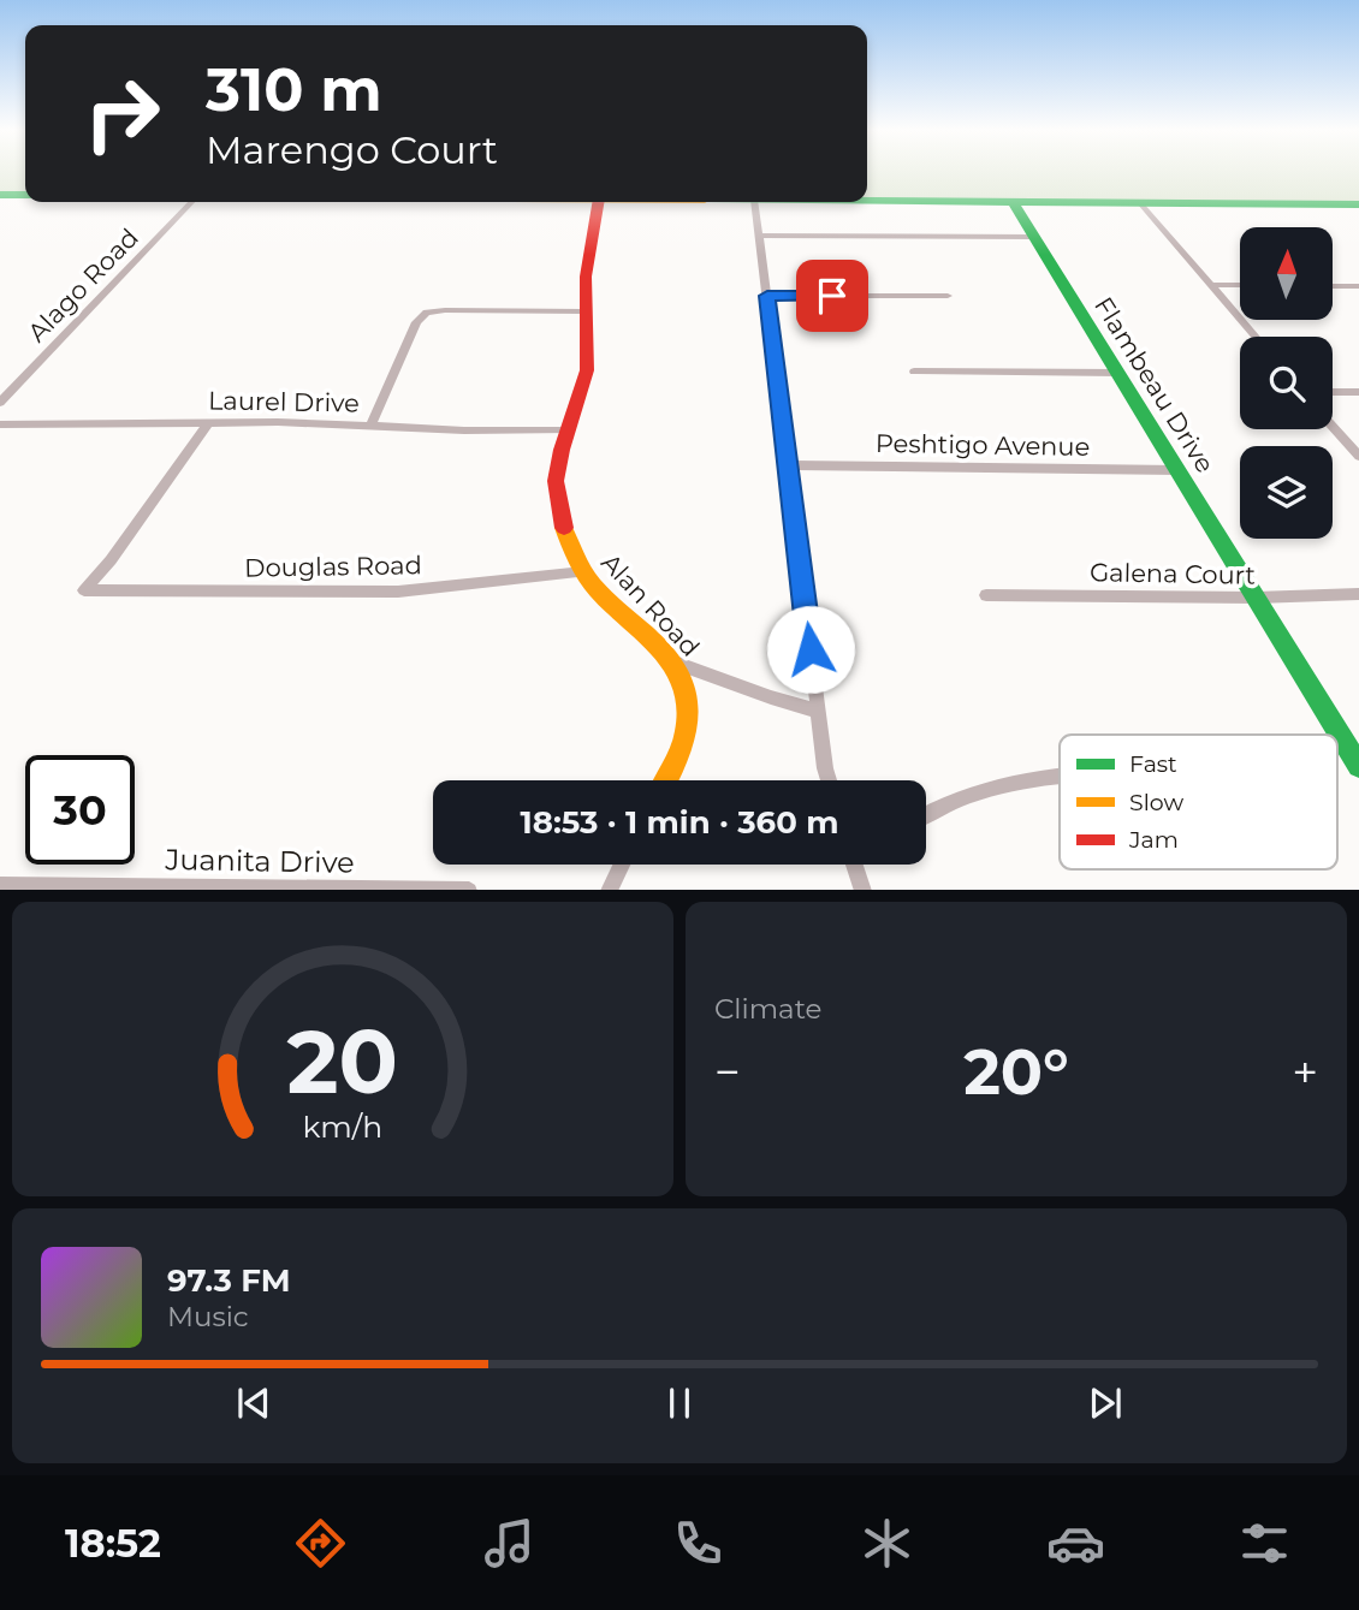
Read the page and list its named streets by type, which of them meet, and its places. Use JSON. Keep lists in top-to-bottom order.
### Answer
{
  "streets": {
    "street": [
      "Alago Road",
      "Flambeau Drive",
      "Laurel Drive",
      "Peshtigo Avenue",
      "Douglas Road",
      "Galena Court",
      "Alan Road",
      "Juanita Drive"
    ]
  },
  "crossings": [
    ["Flambeau Drive", "Peshtigo Avenue"],
    ["Flambeau Drive", "Galena Court"],
    ["Laurel Drive", "Douglas Road"],
    ["Laurel Drive", "Alan Road"],
    ["Douglas Road", "Alan Road"]
  ],
  "legend": ["Fast", "Slow", "Jam"],
  "north": "top",
  "page": {
    "turn": ["310 m", "Marengo Court"],
    "limit": "30",
    "trip": "18:53 · 1 min · 360 m",
    "tile": "Climate",
    "heat": ["−", "20°", "+"],
    "song": ["97.3 FM", "Music"],
    "tabs": "18:52",
    "gauge": ["20", "km/h"]
  }
}
